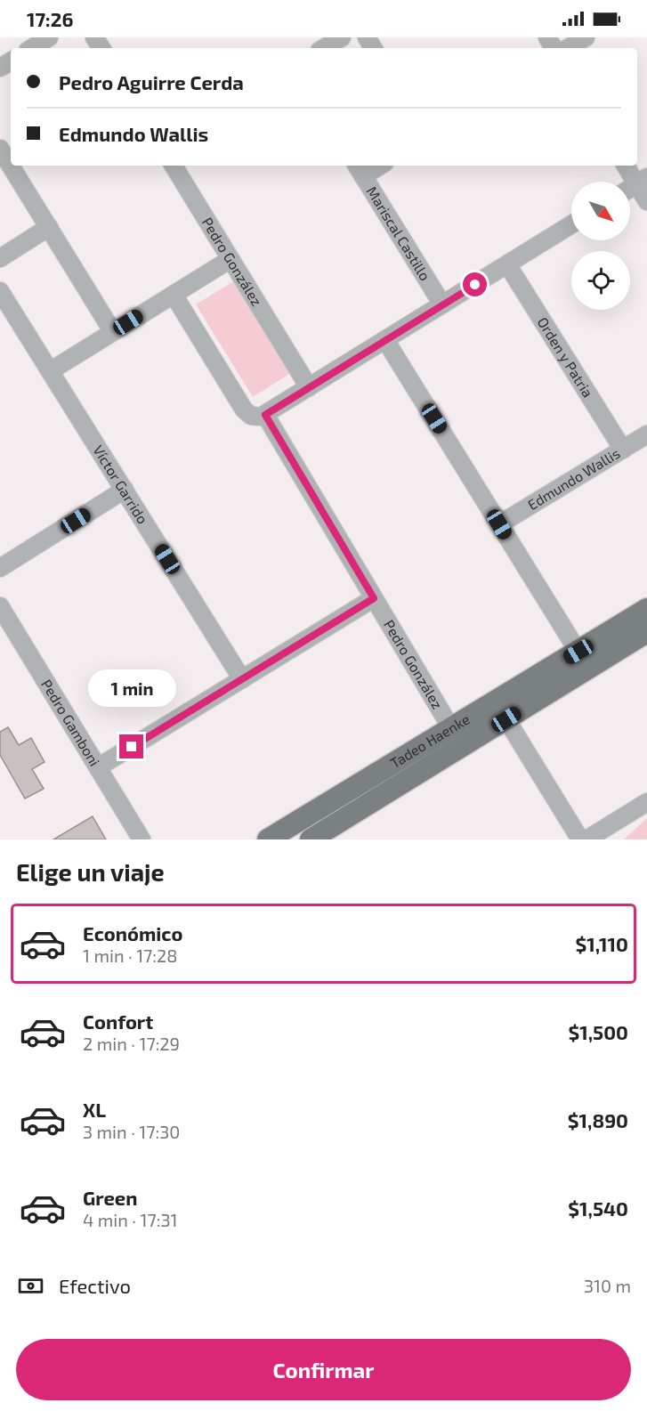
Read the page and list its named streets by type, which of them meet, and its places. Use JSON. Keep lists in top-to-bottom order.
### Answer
{
  "streets": {
    "main road": ["Tadeo Haenke"],
    "street": [
      "Mariscal Castillo",
      "Pedro González",
      "Orden y Patria",
      "Edmundo Wallis",
      "Víctor Garrido",
      "Pedro Gamboni"
    ]
  },
  "crossings": [
    ["Pedro González", "Tadeo Haenke"],
    ["Orden y Patria", "Edmundo Wallis"]
  ],
  "north": "bottom right",
  "page": {
    "status": "17:26",
    "banner": ["Pedro Aguirre Cerda", "Edmundo Wallis"],
    "bubble": "1 min",
    "heading": "Elige un viaje",
    "list": [
      {
        "name": "Económico",
        "note": "1 min · 17:28",
        "value": "$1,110"
      },
      {
        "name": "Confort",
        "note": "2 min · 17:29",
        "value": "$1,500"
      },
      {
        "name": "XL",
        "note": "3 min · 17:30",
        "value": "$1,890"
      },
      {
        "name": "Green",
        "note": "4 min · 17:31",
        "value": "$1,540"
      }
    ],
    "pay": ["Efectivo", "310 m"],
    "buttons": "Confirmar"
  }
}
